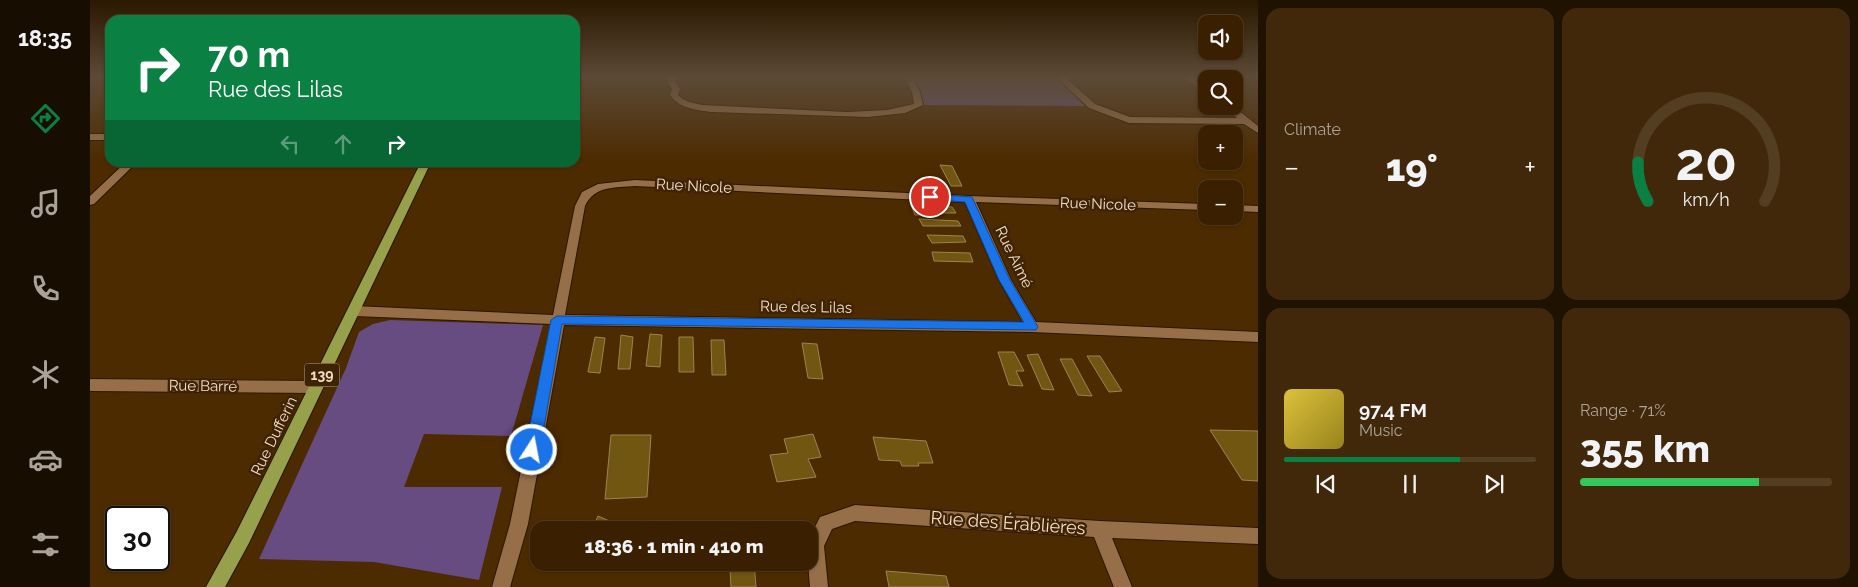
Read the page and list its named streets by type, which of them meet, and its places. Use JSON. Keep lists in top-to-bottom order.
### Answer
{
  "streets": {
    "main road": ["139", "Rue Dufferin"],
    "street": [
      "Rue Nicole",
      "Rue Aimé",
      "Rue des Lilas",
      "Rue Barré",
      "Rue des Érablières"
    ]
  },
  "crossings": [
    ["Rue Nicole", "Rue Aimé"],
    ["Rue Nicole", "Rue des Lilas"],
    ["Rue Aimé", "Rue des Lilas"],
    ["Rue des Lilas", "Rue Dufferin"],
    ["Rue Barré", "Rue Dufferin"]
  ],
  "page": {
    "tabs": "18:35",
    "tile": [
      "Climate",
      ["Range · 71%", "355 km"]
    ],
    "map_buttons": ["+", "−"],
    "turn": ["70 m", "Rue des Lilas"],
    "heat": ["−", "19°", "+"],
    "song": ["97.4 FM", "Music"],
    "limit": "30",
    "trip": "18:36 · 1 min · 410 m",
    "gauge": ["20", "km/h"]
  }
}
